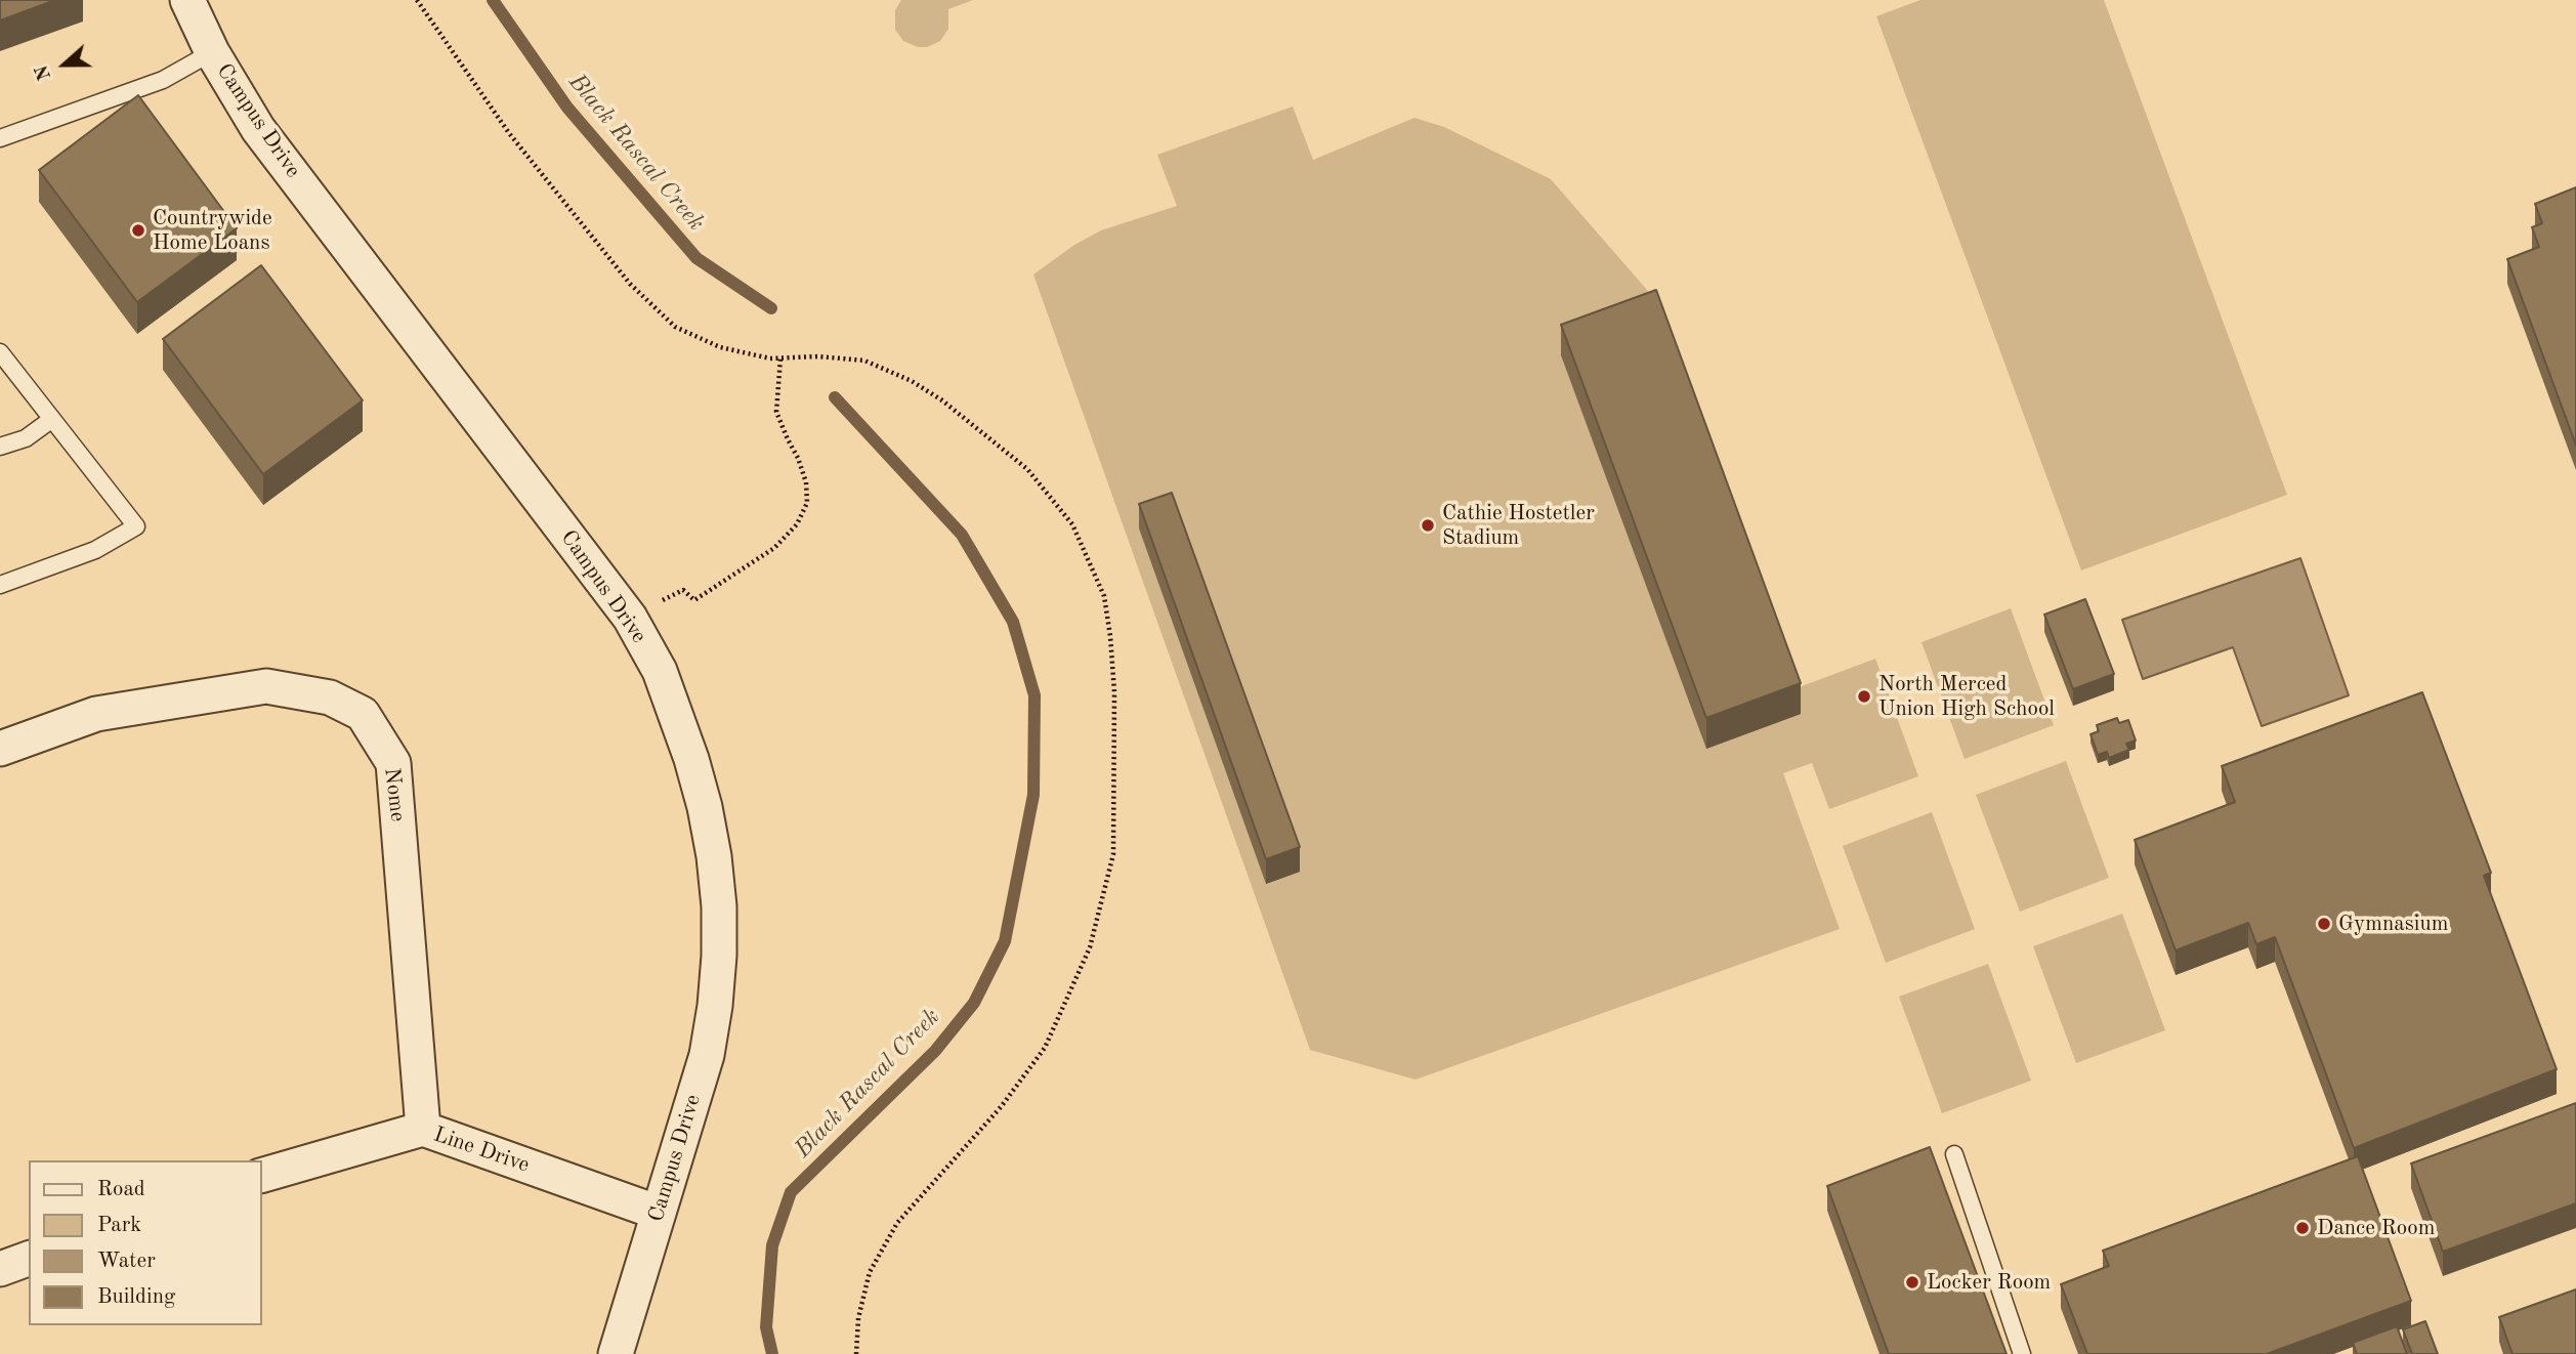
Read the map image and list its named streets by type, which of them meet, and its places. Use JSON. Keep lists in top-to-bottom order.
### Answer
{
  "streets": {
    "street": ["Campus Drive", "Nome", "Line Drive"]
  },
  "crossings": [
    ["Campus Drive", "Line Drive"],
    ["Nome", "Line Drive"]
  ],
  "water": ["Black Rascal Creek"],
  "places": [
    "Countrywide Home Loans",
    "Cathie Hostetler Stadium",
    "North Merced Union High School",
    "Gymnasium",
    "Dance Room",
    "Locker Room"
  ],
  "legend": [
    "Road",
    "Park",
    "Water",
    "Building"
  ],
  "north": "left"
}
